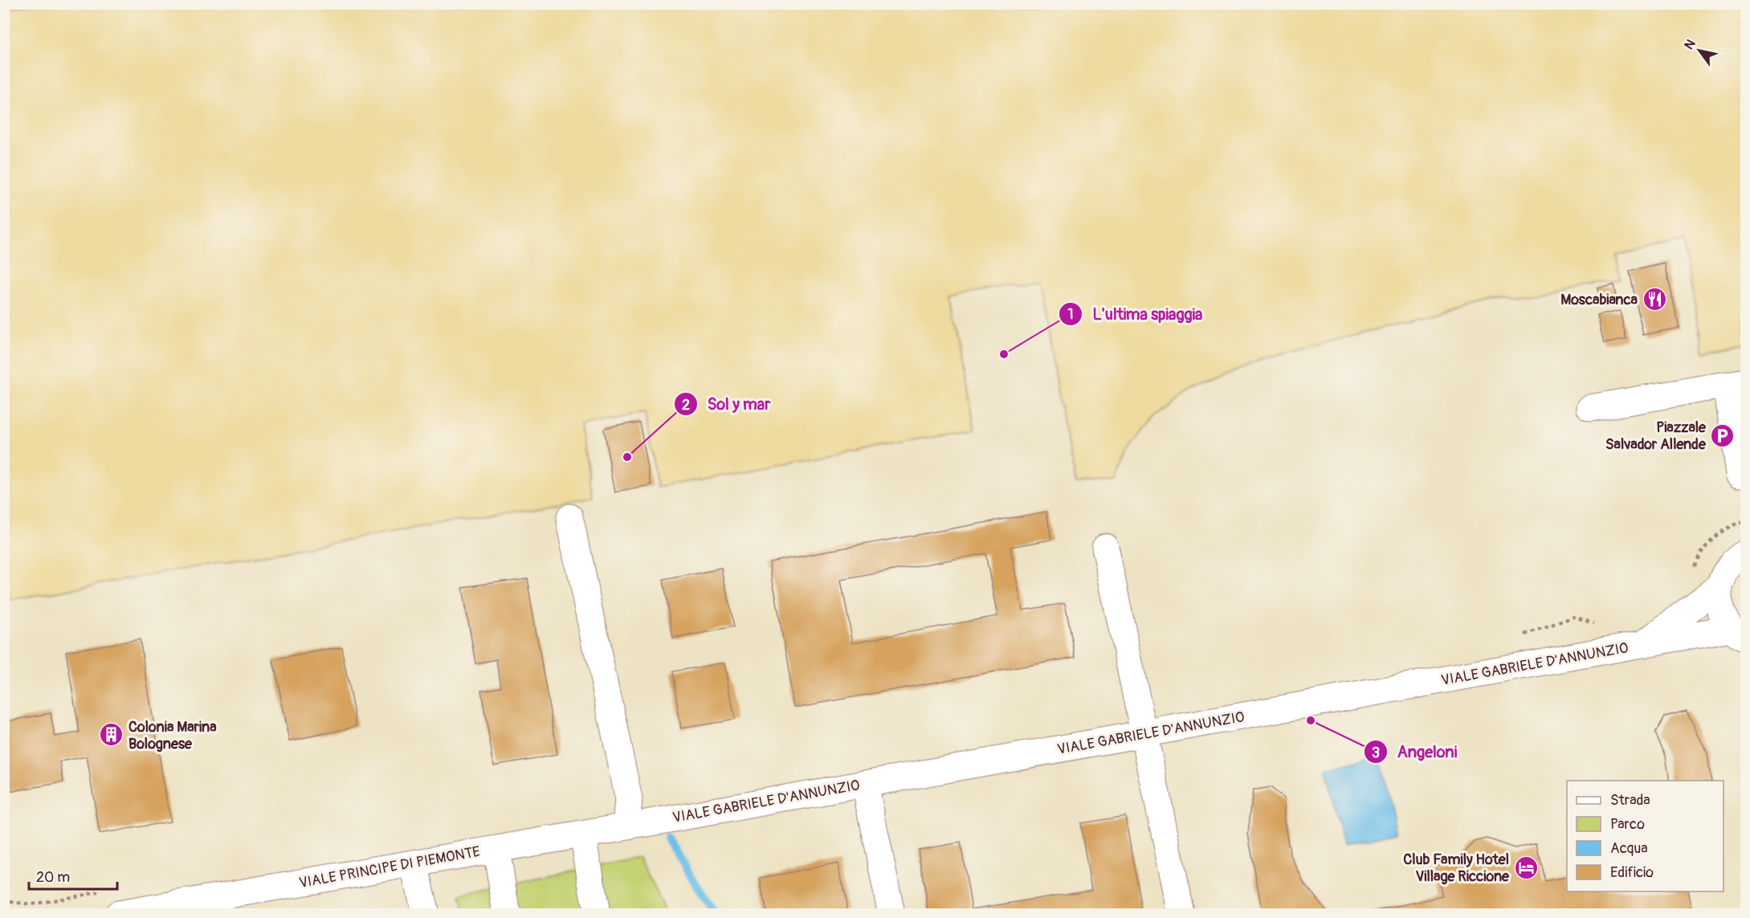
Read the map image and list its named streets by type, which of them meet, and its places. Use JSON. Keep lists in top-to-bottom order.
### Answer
{
  "streets": {
    "street": ["VIALE GABRIELE D'ANNUNZIO", "VIALE PRINCIPE DI PIEMONTE"]
  },
  "crossings": [
    ["VIALE GABRIELE D'ANNUNZIO", "VIALE PRINCIPE DI PIEMONTE"]
  ],
  "places": {
    "restaurant": ["Moscabianca"],
    "other": ["L'ultima spiaggia", "Sol y mar", "Angeloni"],
    "parking": ["Piazzale Salvador Allende"],
    "building": ["Colonia Marina Bolognese"],
    "hotel": ["Club Family Hotel Village Riccione"]
  },
  "legend": [
    "Strada",
    "Parco",
    "Acqua",
    "Edificio"
  ],
  "scale_bar": "20 m",
  "north": "top left"
}
